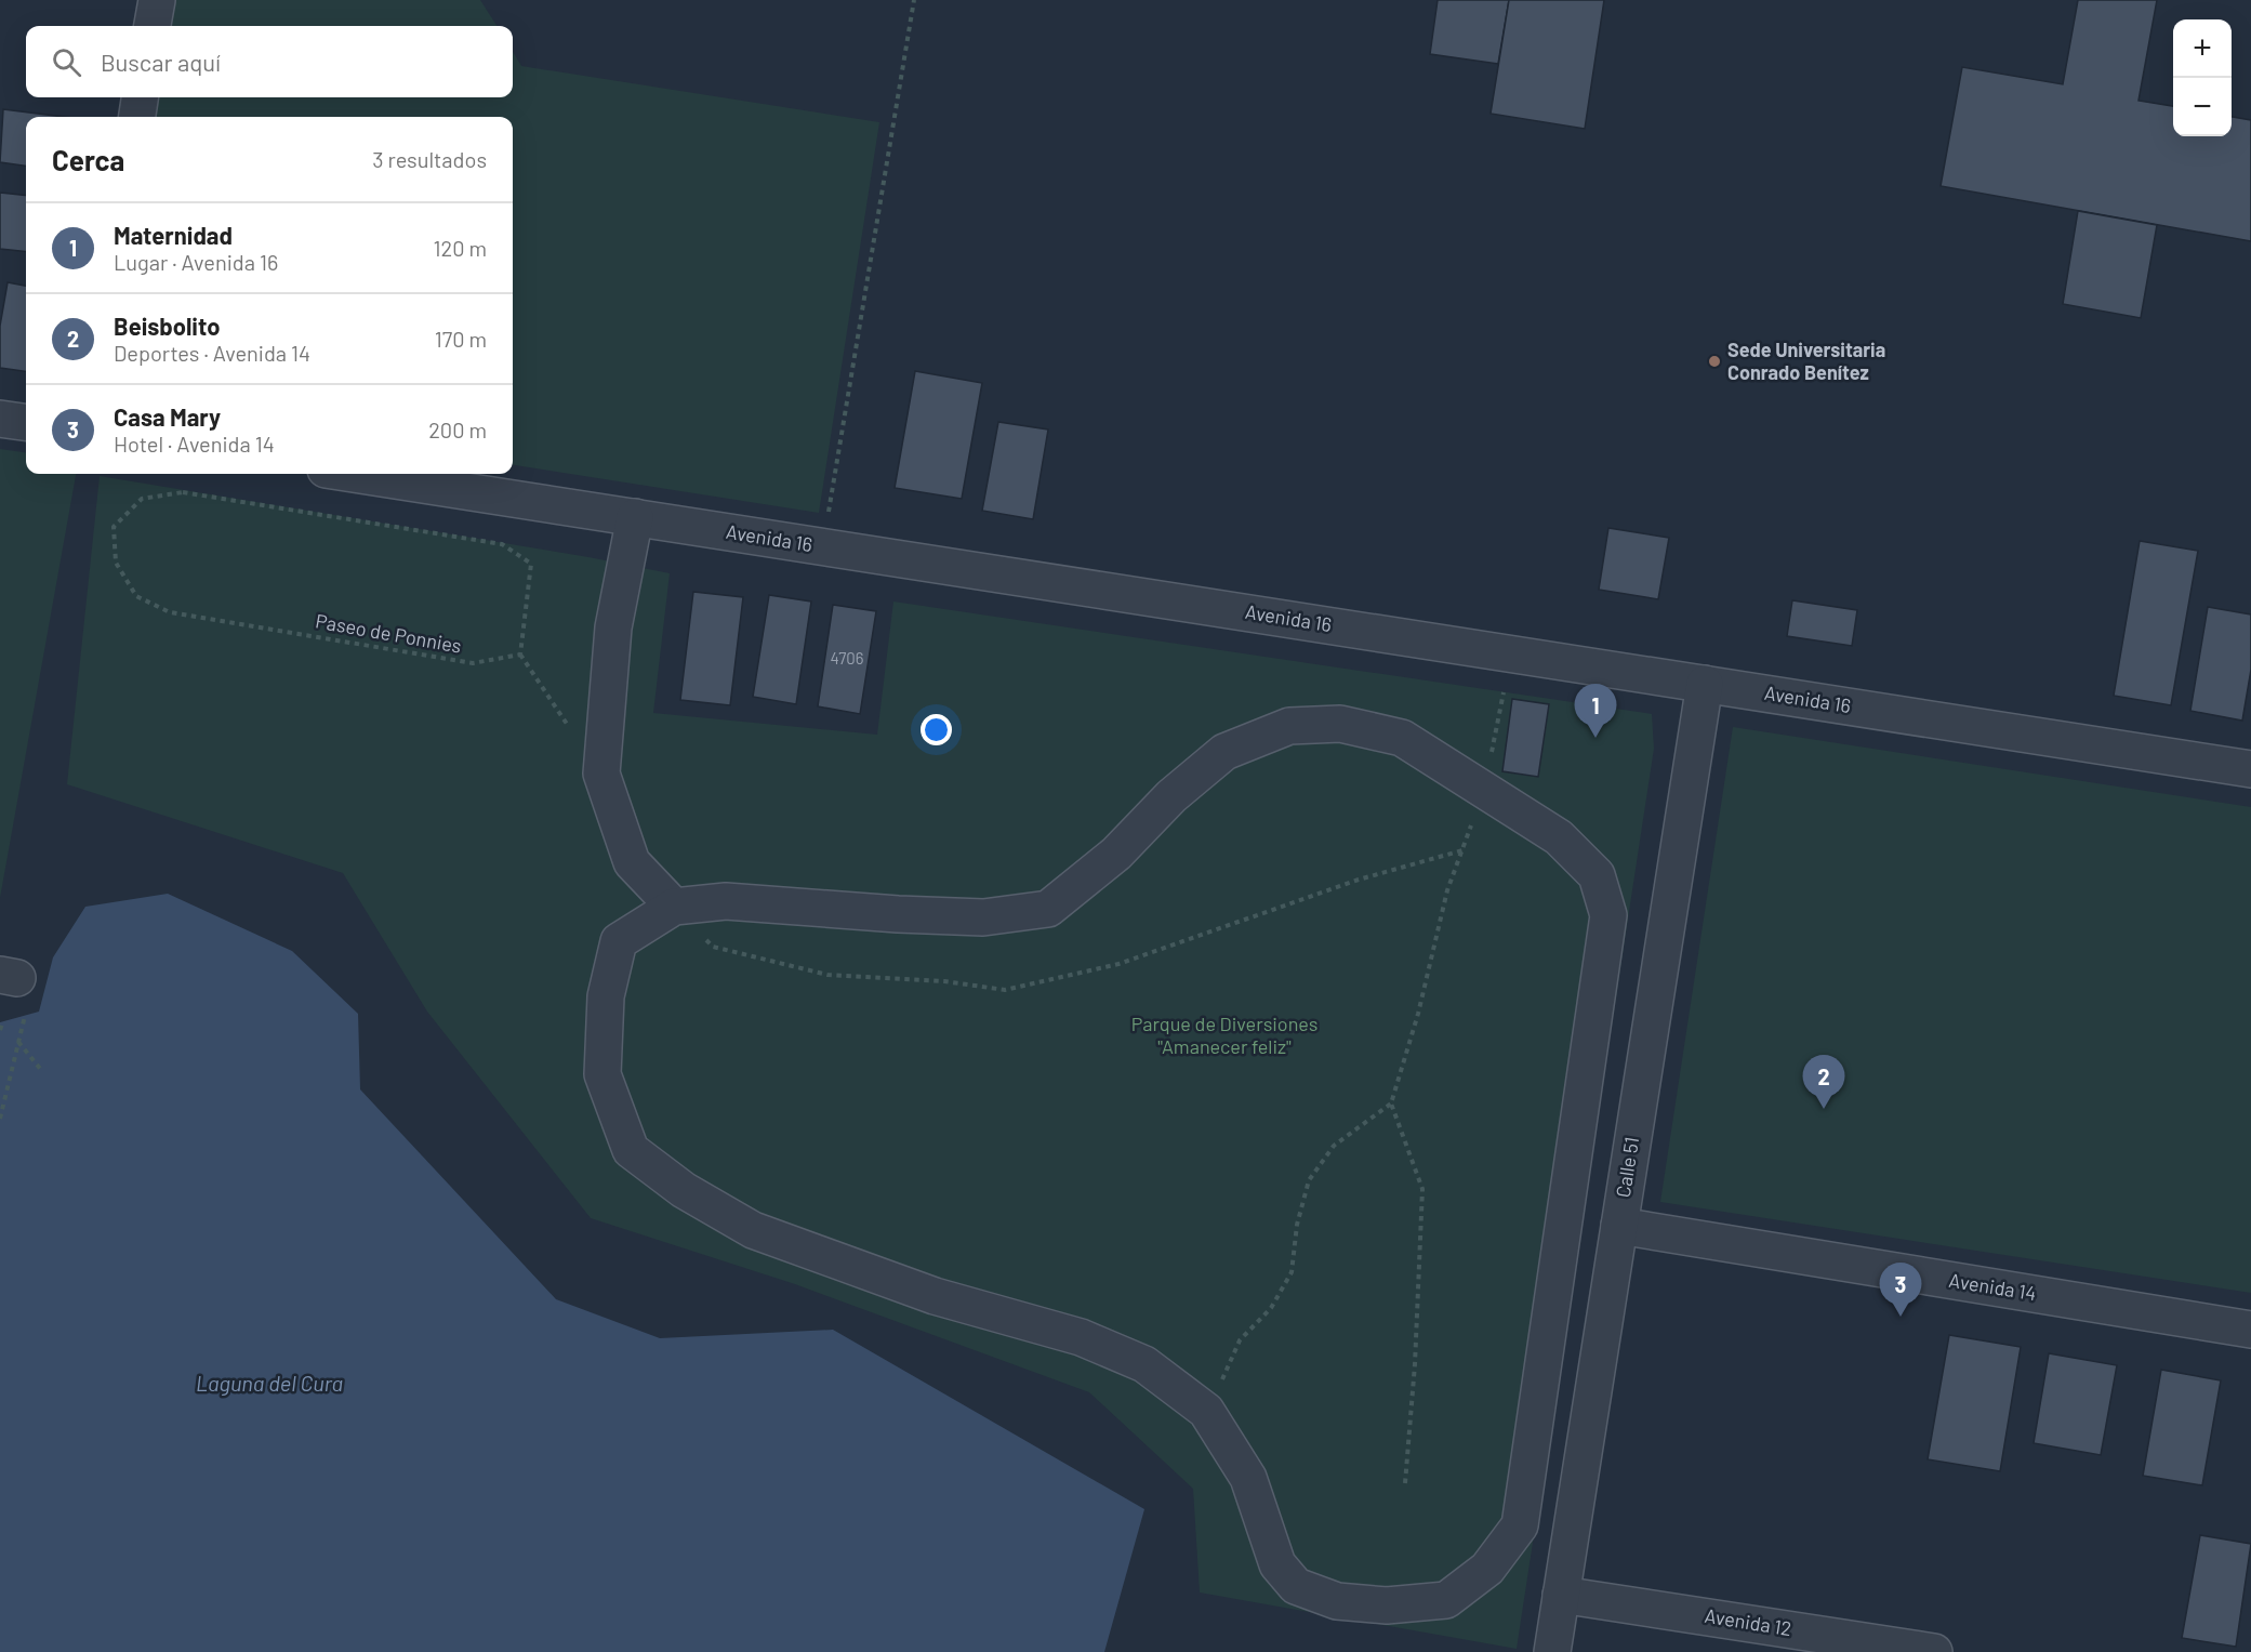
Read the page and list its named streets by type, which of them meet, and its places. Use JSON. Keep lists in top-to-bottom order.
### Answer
{
  "streets": {
    "street": [
      "Avenida 16",
      "Calle 51",
      "Avenida 14",
      "Avenida 12"
    ],
    "path": ["Paseo de Ponnies"]
  },
  "crossings": [
    ["Avenida 16", "Calle 51"],
    ["Calle 51", "Avenida 14"],
    ["Calle 51", "Avenida 12"]
  ],
  "water": ["Laguna del Cura"],
  "parks": ["Parque de Diversiones \"Amanecer feliz\""],
  "places": ["Sede Universitaria Conrado Benítez"],
  "house_numbers": ["4706"],
  "page": {
    "map_buttons": ["+", "−"],
    "search": "Buscar aquí",
    "heading": ["Cerca", "3 resultados"],
    "list": [
      {
        "mark": "1",
        "name": "Maternidad",
        "note": "Lugar · Avenida 16",
        "value": "120 m"
      },
      {
        "mark": "2",
        "name": "Beisbolito",
        "note": "Deportes · Avenida 14",
        "value": "170 m"
      },
      {
        "mark": "3",
        "name": "Casa Mary",
        "note": "Hotel · Avenida 14",
        "value": "200 m"
      }
    ],
    "pins": ["1", "2", "3"]
  }
}
